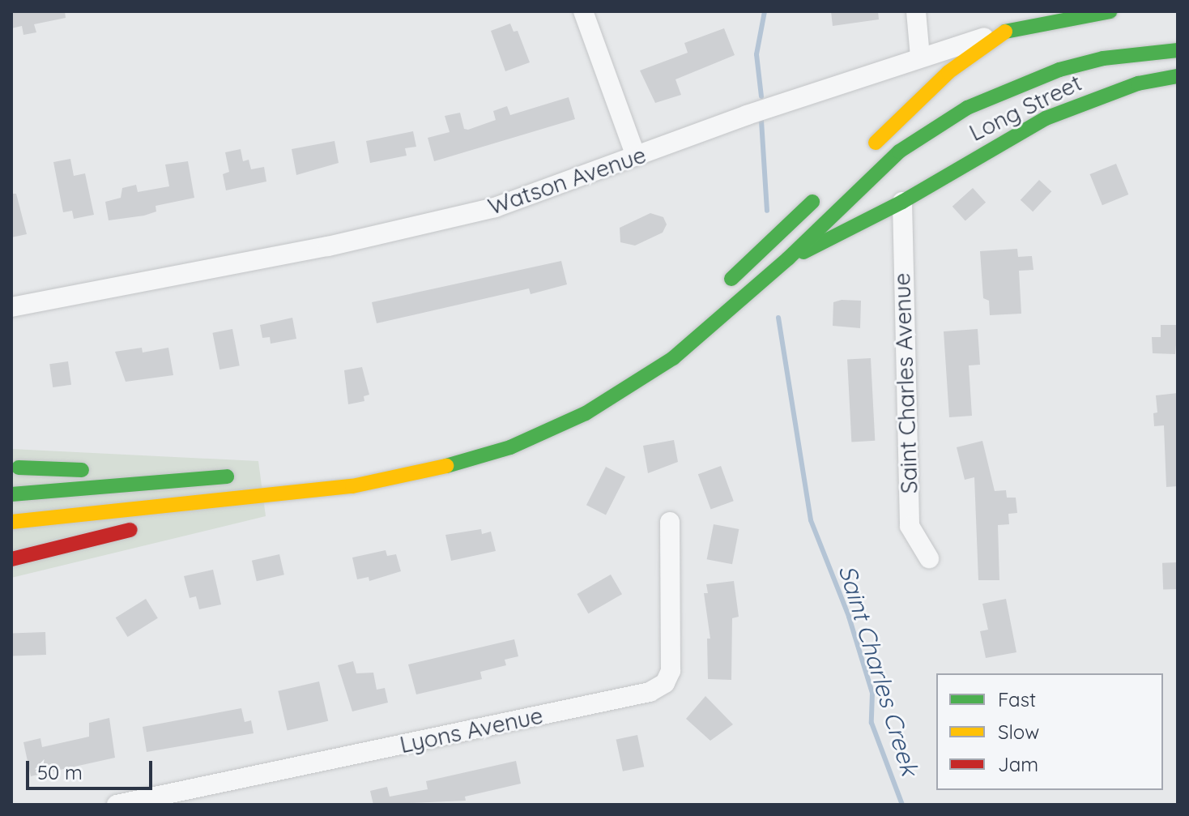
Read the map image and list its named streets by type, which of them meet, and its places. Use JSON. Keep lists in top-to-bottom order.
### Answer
{
  "streets": {
    "main road": ["Long Street", "Watson Avenue"],
    "street": ["Saint Charles Avenue", "Lyons Avenue"]
  },
  "crossings": [
    ["Long Street", "Saint Charles Avenue"]
  ],
  "water": ["Saint Charles Creek"],
  "legend": ["Fast", "Slow", "Jam"],
  "scale_bar": "50 m"
}
